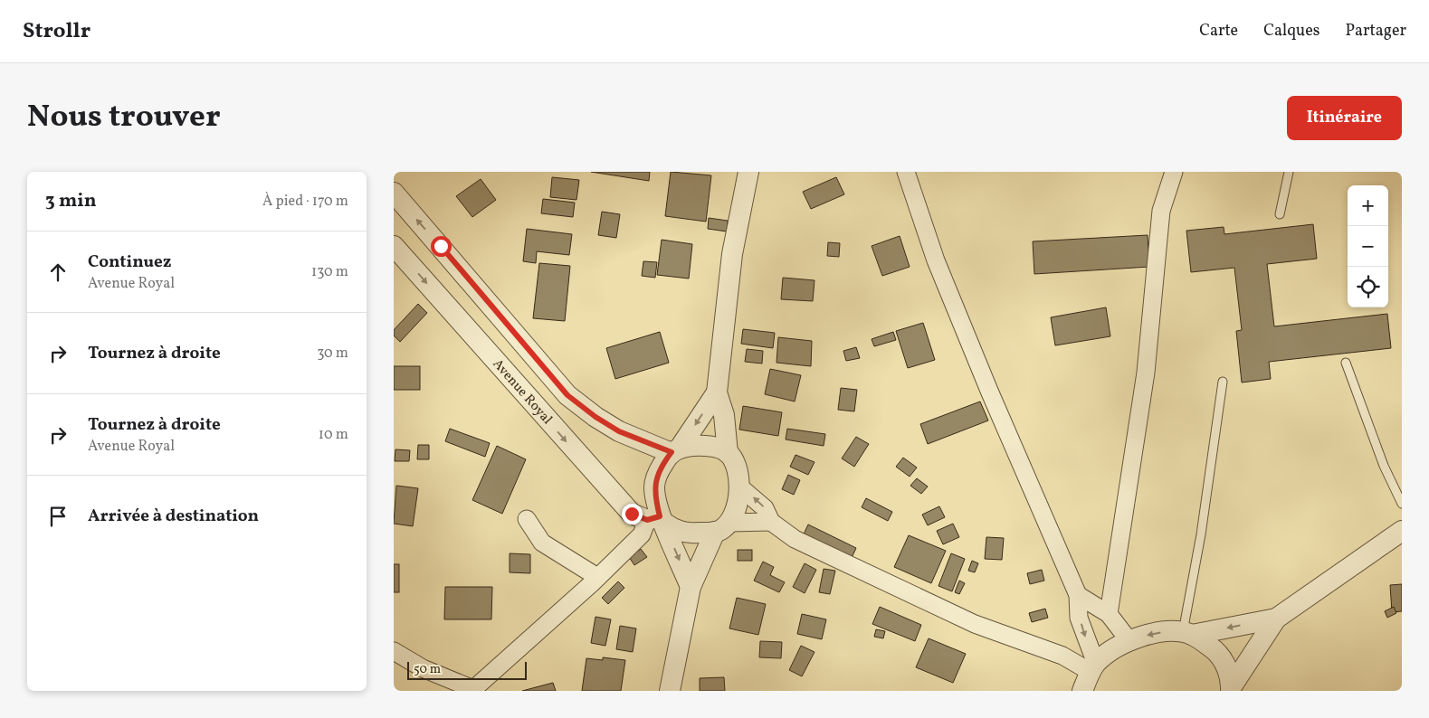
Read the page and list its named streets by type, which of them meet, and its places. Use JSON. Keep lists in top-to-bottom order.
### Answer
{
  "streets": {
    "street": ["Avenue Royal"]
  },
  "scale_bar": "50 m",
  "page": {
    "header": "Strollr",
    "nav": ["Carte", "Calques", "Partager"],
    "title": "Nous trouver",
    "buttons": "Itinéraire",
    "heading": ["3 min", "À pied · 170 m"],
    "map_buttons": ["+", "−"],
    "list": [
      ["Continuez", "Avenue Royal", "130 m"],
      ["Tournez à droite", "30 m"],
      ["Tournez à droite", "Avenue Royal", "10 m"],
      "Arrivée à destination"
    ],
    "scale": "50 m"
  }
}
